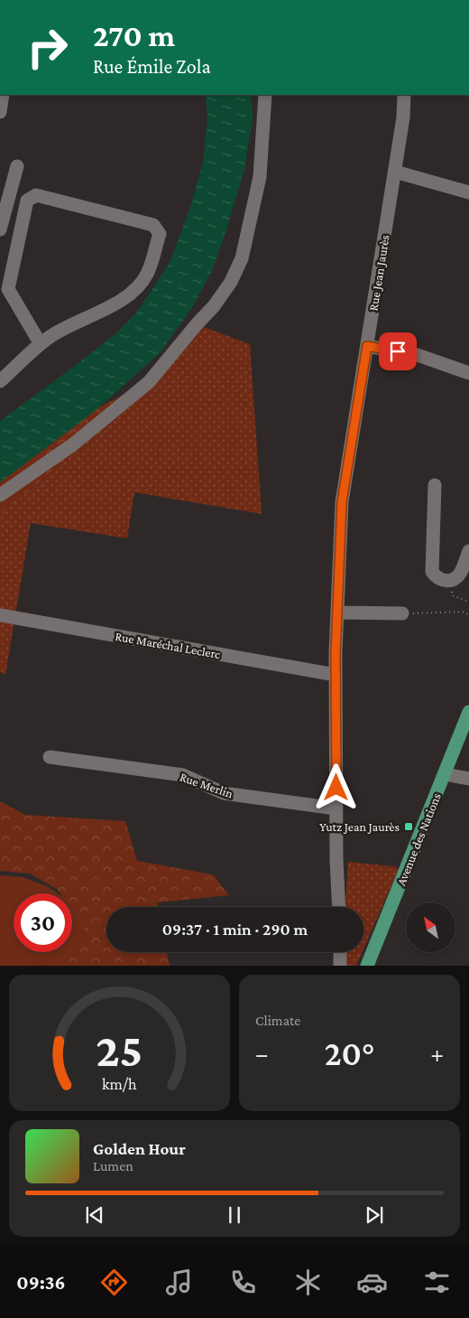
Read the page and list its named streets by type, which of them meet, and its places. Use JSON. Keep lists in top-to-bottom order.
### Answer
{
  "streets": {
    "main road": ["Avenue des Nations"],
    "street": ["Rue Jean Jaurès", "Rue Maréchal Leclerc", "Rue Merlin"]
  },
  "crossings": [
    ["Rue Jean Jaurès", "Rue Maréchal Leclerc"],
    ["Rue Jean Jaurès", "Rue Merlin"]
  ],
  "places": {
    "transit": ["Yutz Jean Jaurès"]
  },
  "north": "top left",
  "page": {
    "turn": ["270 m", "Rue Émile Zola"],
    "limit": "30",
    "trip": "09:37 · 1 min · 290 m",
    "tile": "Climate",
    "heat": ["−", "20°", "+"],
    "song": ["Golden Hour", "Lumen"],
    "tabs": "09:36",
    "gauge": ["25", "km/h"]
  }
}
